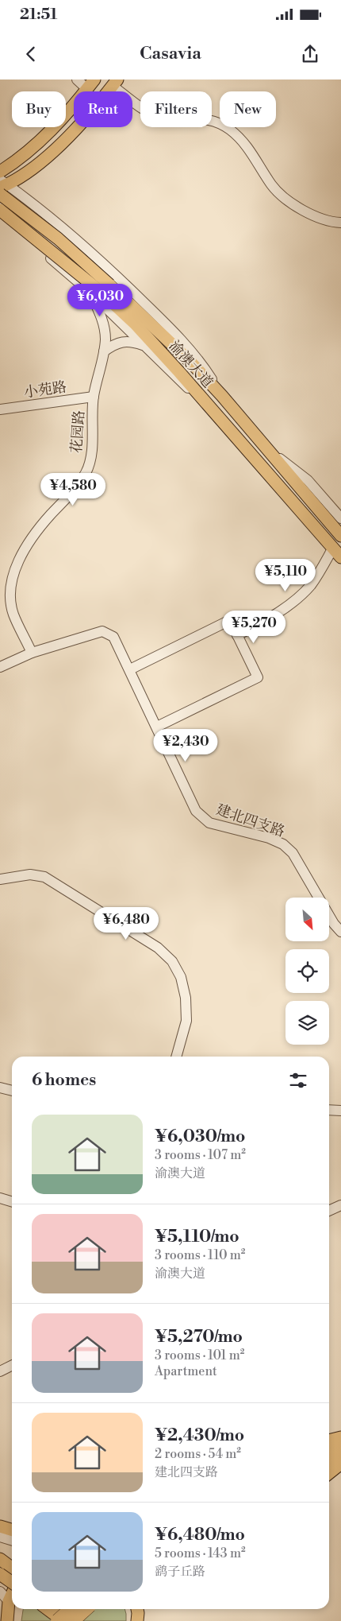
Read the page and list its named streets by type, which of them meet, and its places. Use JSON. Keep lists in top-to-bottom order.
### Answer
{
  "streets": {
    "main road": ["渝澳大道"],
    "street": ["小苑路", "花园路", "建北四支路"]
  },
  "crossings": [
    ["渝澳大道", "花园路"],
    ["小苑路", "花园路"],
    ["花园路", "建北四支路"]
  ],
  "north": "bottom right",
  "page": {
    "status": "21:51",
    "header": "Casavia",
    "chip": [
      "Buy",
      "Rent",
      "Filters",
      "New"
    ],
    "price": [
      "¥6,030",
      "¥4,580",
      "¥5,110",
      "¥5,270",
      "¥2,430",
      "¥6,480"
    ],
    "heading": "6 homes",
    "list": [
      {
        "name": "¥6,030/mo",
        "note": "3 rooms · 107 m² · 渝澳大道"
      },
      {
        "name": "¥5,110/mo",
        "note": "3 rooms · 110 m² · 渝澳大道"
      },
      {
        "name": "¥5,270/mo",
        "note": "3 rooms · 101 m² · Apartment"
      },
      {
        "name": "¥2,430/mo",
        "note": "2 rooms · 54 m² · 建北四支路"
      },
      {
        "name": "¥6,480/mo",
        "note": "5 rooms · 143 m² · 鹞子丘路"
      }
    ]
  }
}
